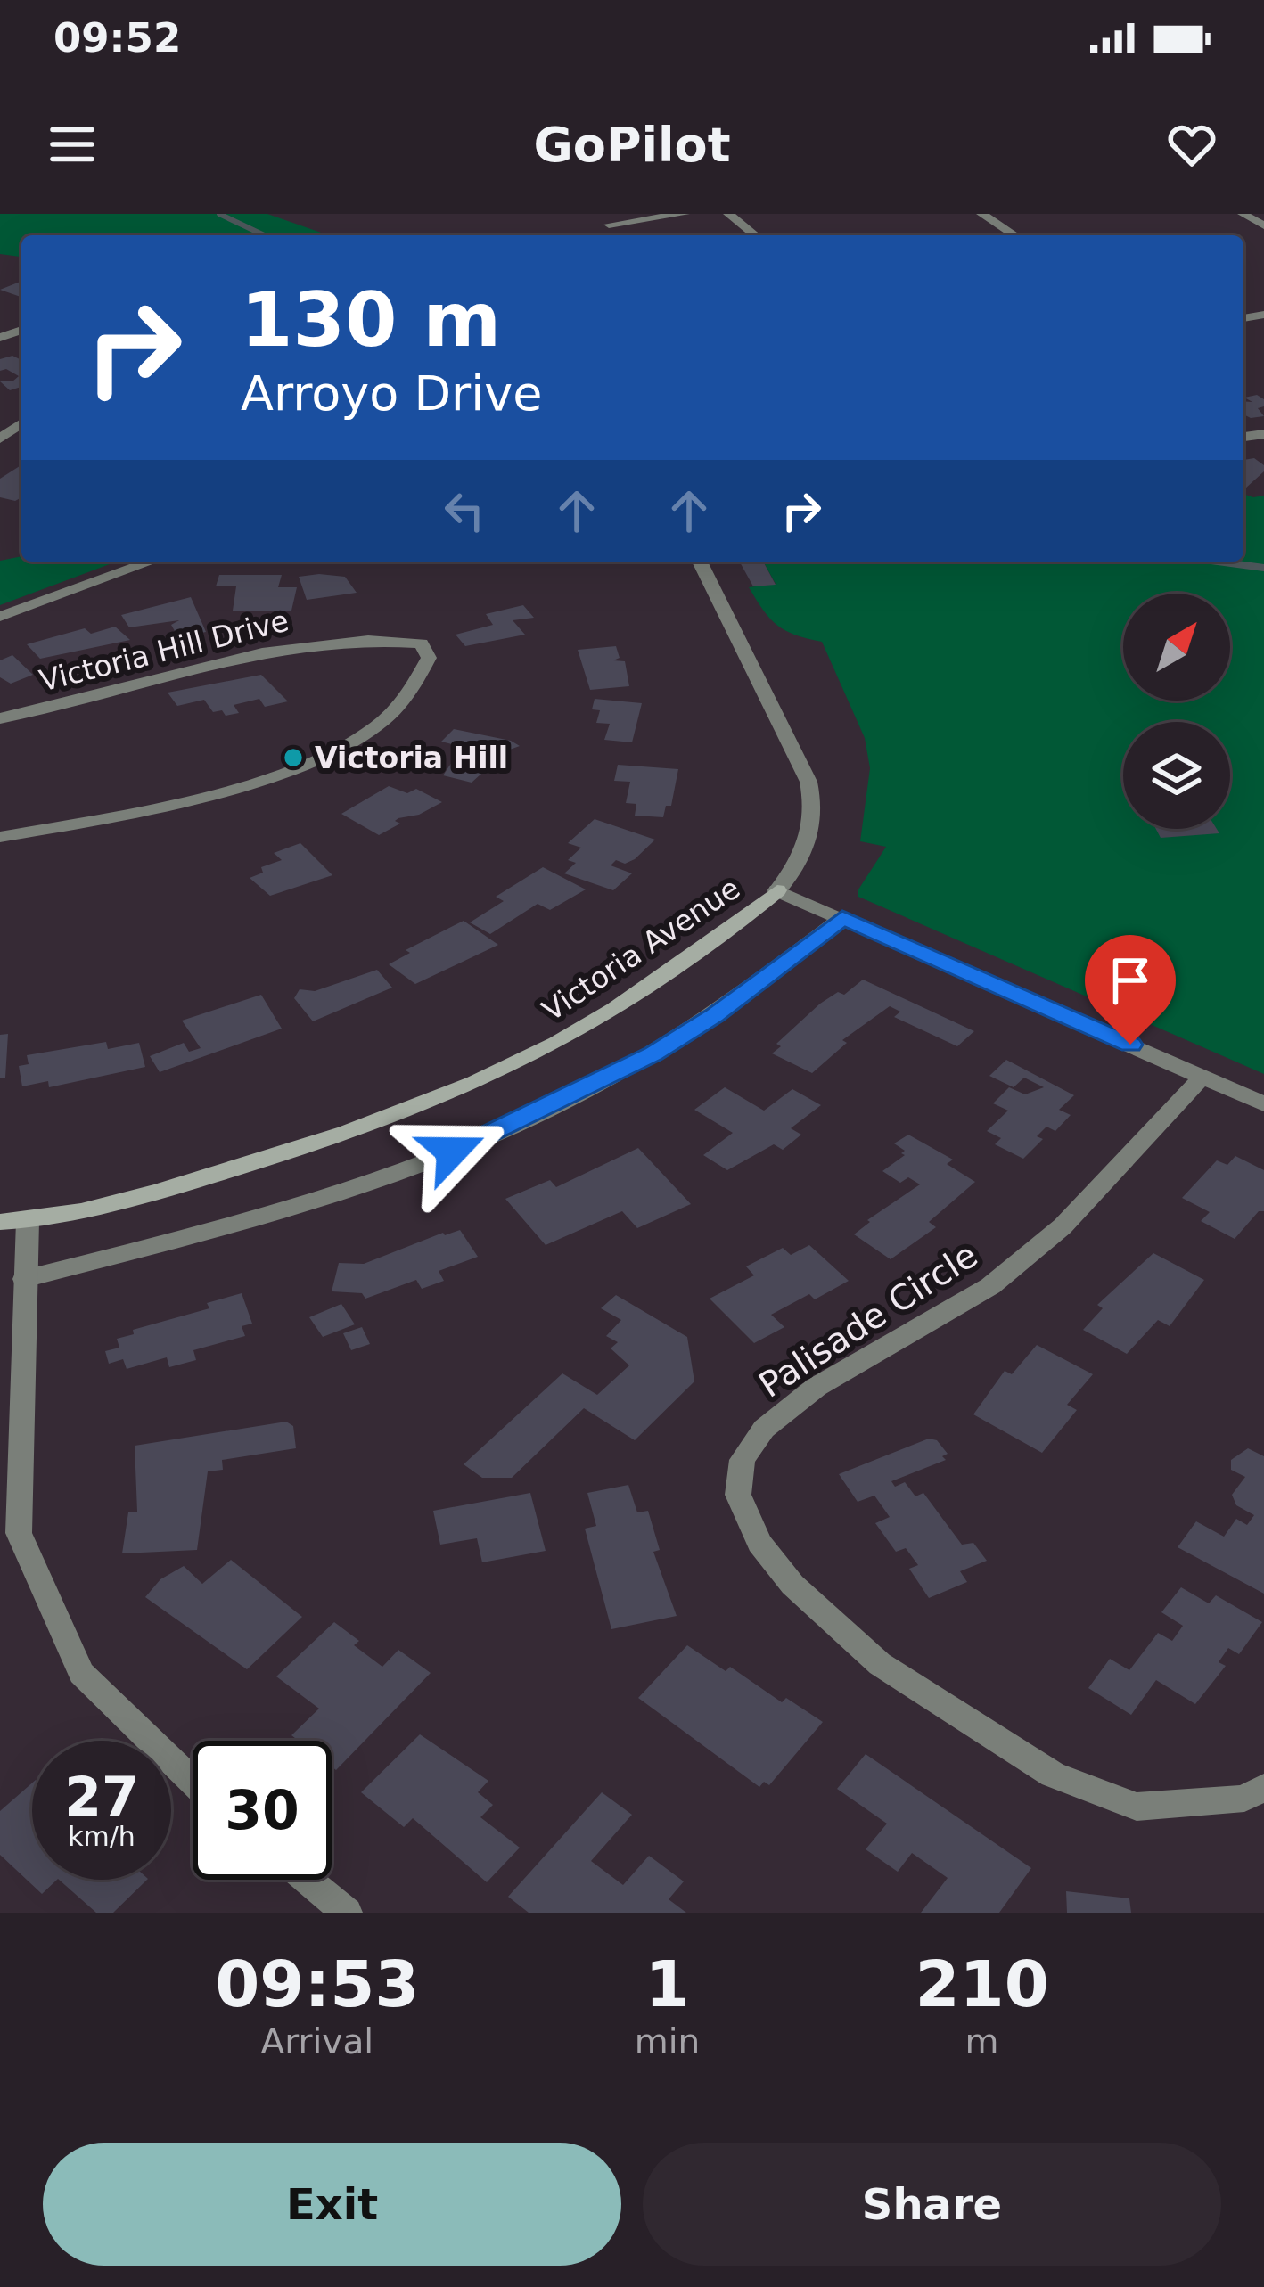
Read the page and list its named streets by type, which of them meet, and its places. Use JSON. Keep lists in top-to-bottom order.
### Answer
{
  "streets": {
    "main road": ["Victoria Avenue"],
    "street": ["Victoria Hill Drive", "Palisade Circle"]
  },
  "places": ["Victoria Hill"],
  "north": "top right",
  "page": {
    "status": "09:52",
    "header": "GoPilot",
    "turn": ["130 m", "Arroyo Drive"],
    "speed": "27 km/h",
    "limit": "30",
    "eta": [
      "09:53",
      "Arrival",
      "1",
      "min",
      "210",
      "m"
    ],
    "buttons": ["Exit", "Share"]
  }
}
